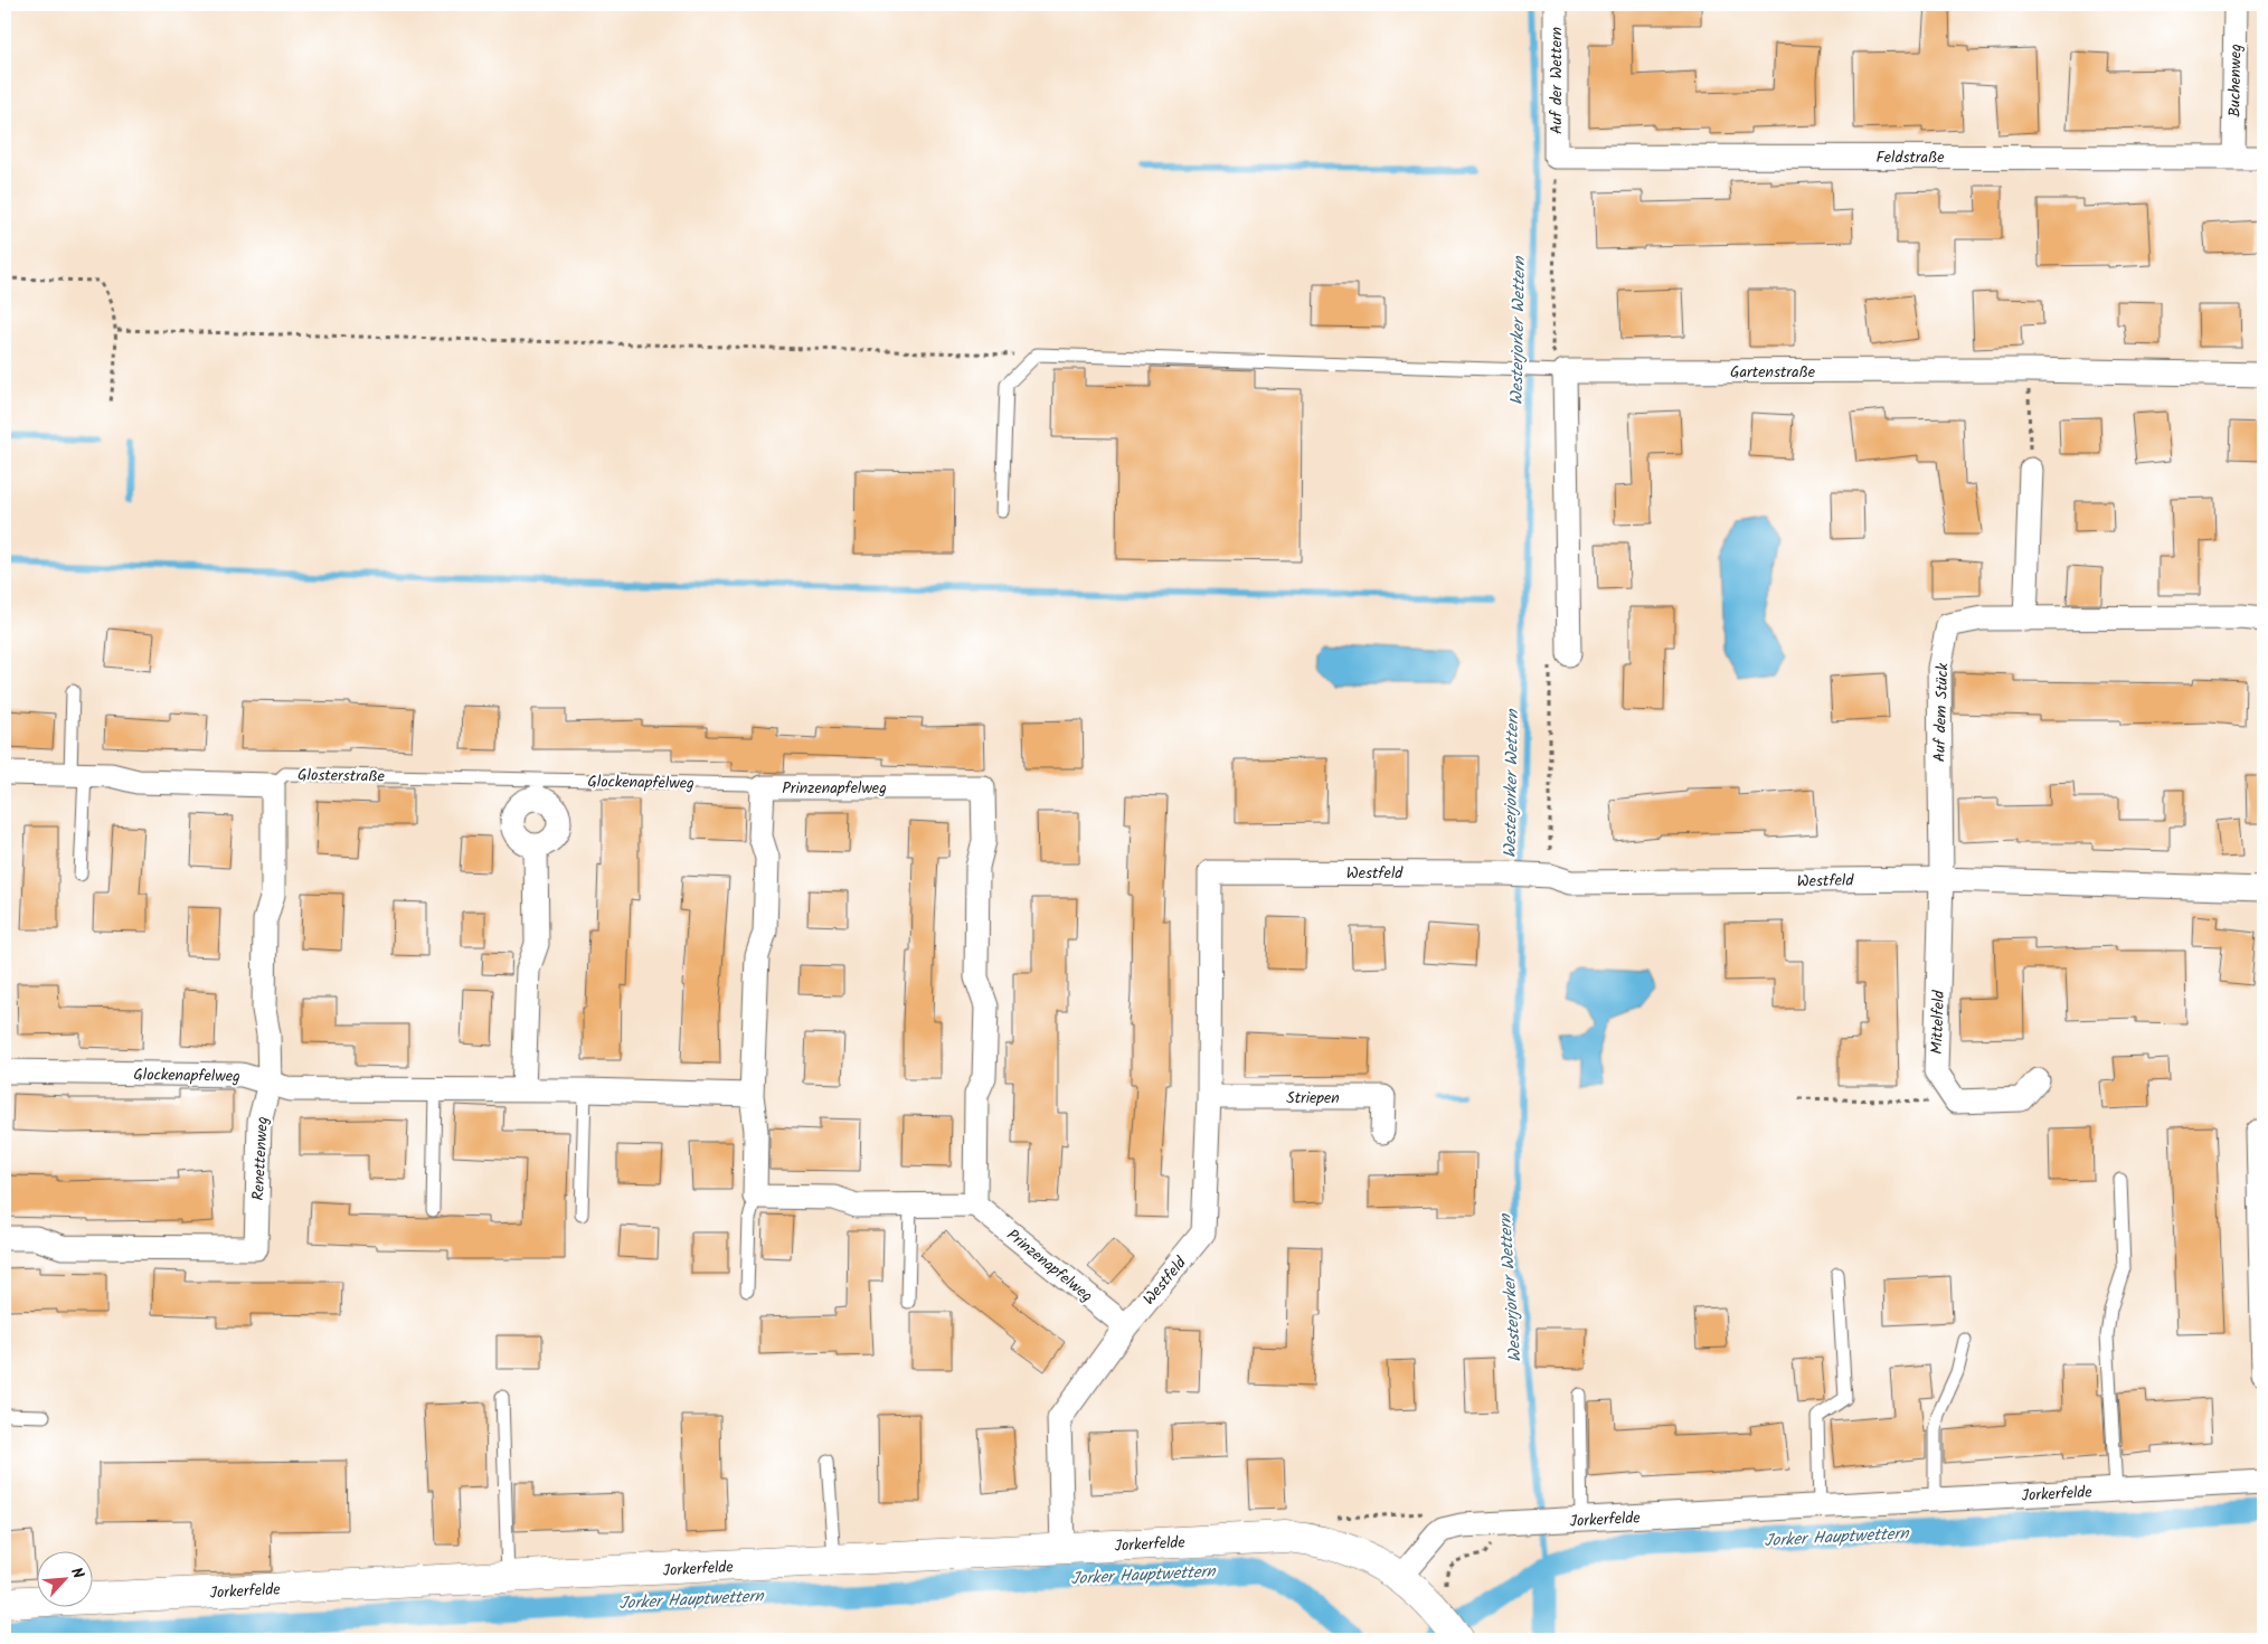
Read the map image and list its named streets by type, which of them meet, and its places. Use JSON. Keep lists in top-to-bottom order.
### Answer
{
  "streets": {
    "street": [
      "Auf der Wettern",
      "Buchenweg",
      "Feldstraße",
      "Gartenstraße",
      "Auf dem Stück",
      "Glosterstraße",
      "Glockenapfelweg",
      "Prinzenapfelweg",
      "Westfeld",
      "Mittelfeld",
      "Striepen",
      "Renettenweg",
      "Jorkerfelde"
    ]
  },
  "crossings": [
    ["Auf der Wettern", "Feldstraße"],
    ["Buchenweg", "Feldstraße"],
    ["Auf dem Stück", "Westfeld"],
    ["Auf dem Stück", "Mittelfeld"],
    ["Glosterstraße", "Glockenapfelweg"],
    ["Glosterstraße", "Renettenweg"],
    ["Glockenapfelweg", "Prinzenapfelweg"],
    ["Glockenapfelweg", "Renettenweg"],
    ["Prinzenapfelweg", "Westfeld"],
    ["Westfeld", "Mittelfeld"],
    ["Westfeld", "Striepen"],
    ["Westfeld", "Jorkerfelde"]
  ],
  "water": ["Westerjorker Wettern", "Jorker Hauptwettern"],
  "north": "top right"
}
